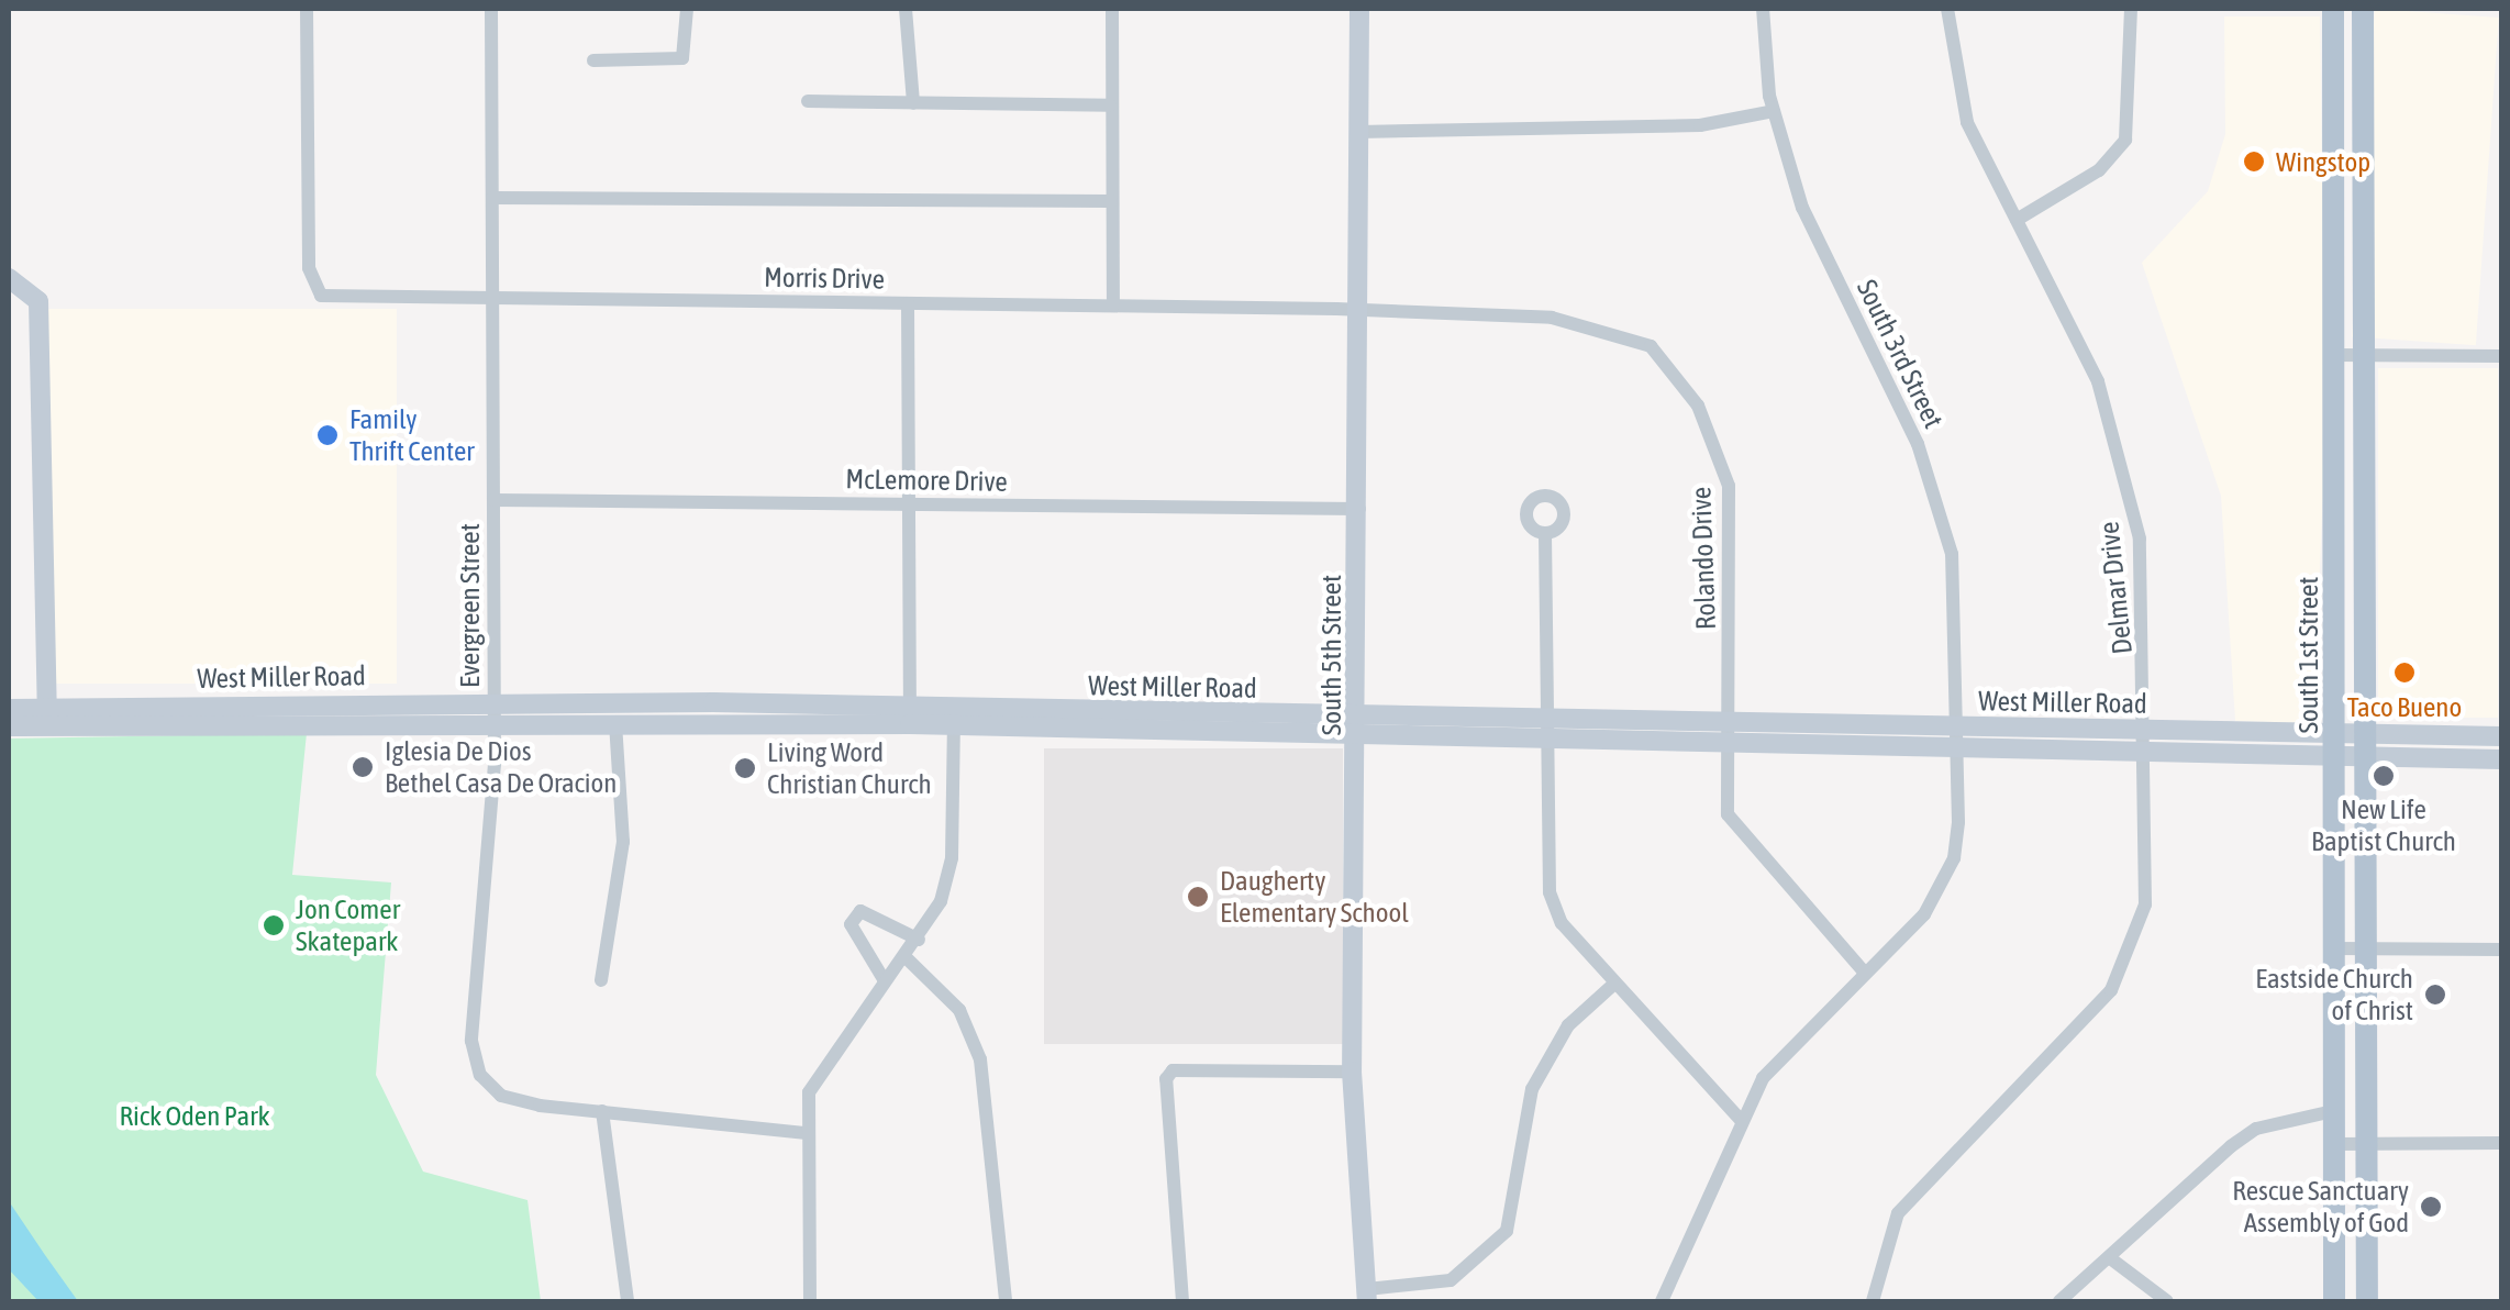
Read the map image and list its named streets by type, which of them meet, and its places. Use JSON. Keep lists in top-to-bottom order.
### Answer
{
  "streets": {
    "main road": ["South 5th Street", "South 1st Street", "West Miller Road"],
    "street": [
      "Morris Drive",
      "South 3rd Street",
      "McLemore Drive",
      "Rolando Drive",
      "Delmar Drive",
      "Evergreen Street"
    ]
  },
  "crossings": [
    ["Morris Drive", "Rolando Drive"],
    ["Morris Drive", "Evergreen Street"],
    ["Morris Drive", "South 5th Street"],
    ["South 3rd Street", "Rolando Drive"],
    ["South 3rd Street", "West Miller Road"],
    ["McLemore Drive", "Evergreen Street"],
    ["McLemore Drive", "South 5th Street"],
    ["Rolando Drive", "South 5th Street"],
    ["Rolando Drive", "West Miller Road"],
    ["Delmar Drive", "West Miller Road"],
    ["Evergreen Street", "West Miller Road"],
    ["South 5th Street", "West Miller Road"],
    ["South 1st Street", "West Miller Road"]
  ],
  "parks": ["Rick Oden Park"],
  "places": [
    "Wingstop",
    "Family Thrift Center",
    "Taco Bueno",
    "Iglesia De Dios Bethel Casa De Oracion",
    "Living Word Christian Church",
    "New Life Baptist Church",
    "Daugherty Elementary School",
    "Jon Comer Skatepark",
    "Eastside Church of Christ",
    "Rescue Sanctuary Assembly of God"
  ]
}
